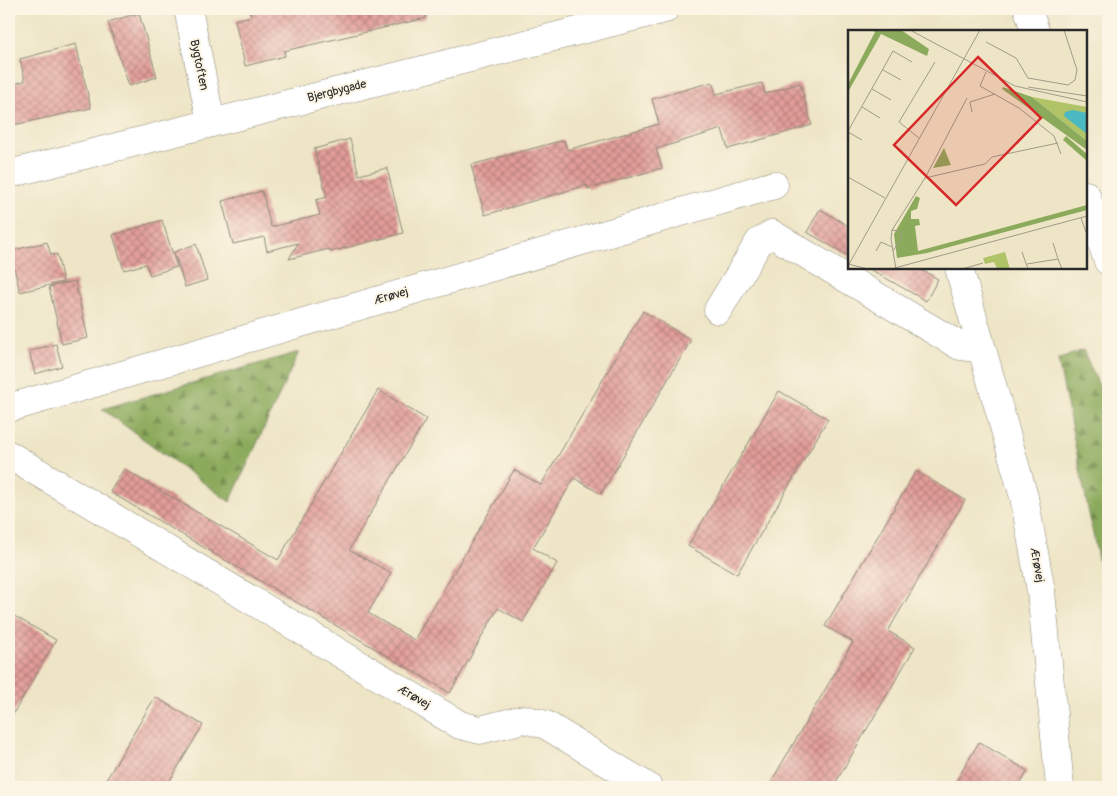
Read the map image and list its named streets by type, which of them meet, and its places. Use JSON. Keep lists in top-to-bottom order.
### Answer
{
  "streets": {
    "street": ["Bygtoften", "Bjergbygade", "Ærøvej"]
  },
  "crossings": [
    ["Bygtoften", "Bjergbygade"]
  ]
}
